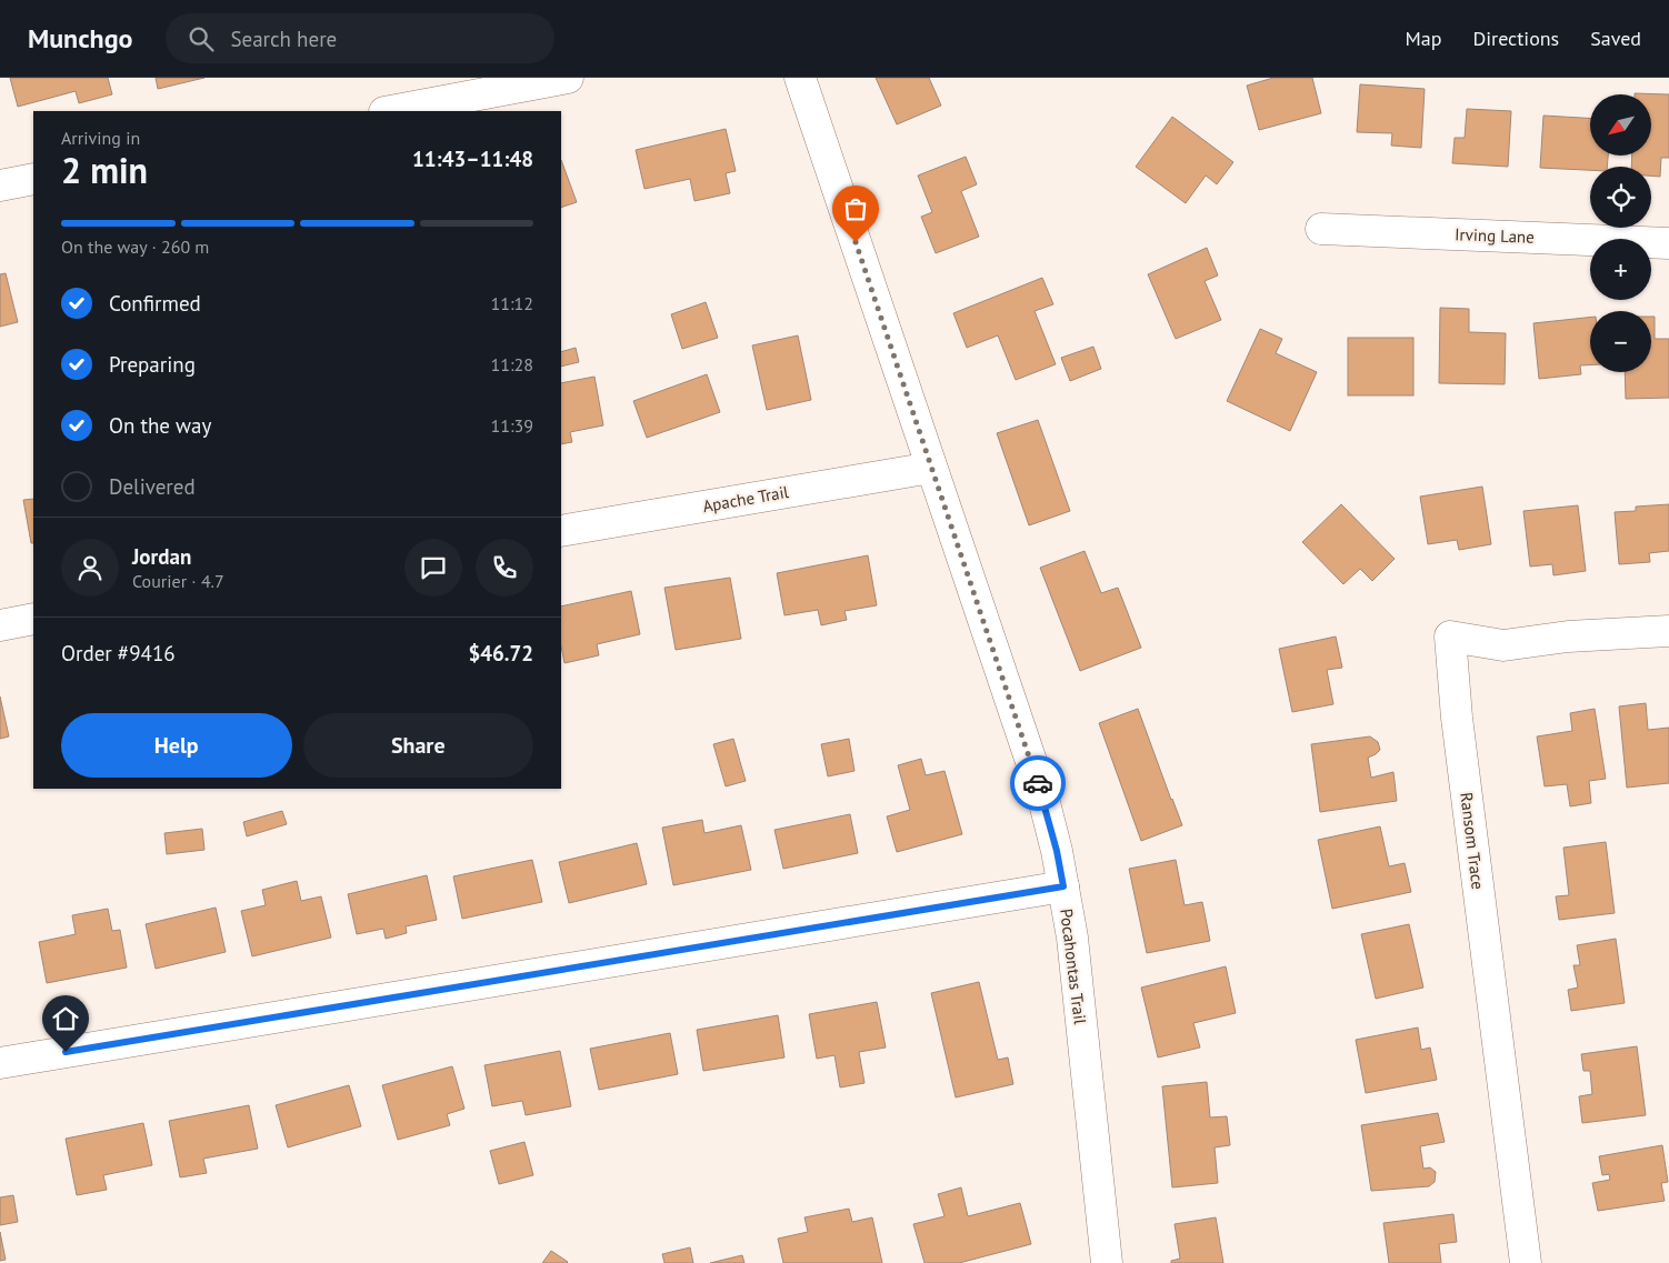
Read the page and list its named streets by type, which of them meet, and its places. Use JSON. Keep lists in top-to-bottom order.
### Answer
{
  "streets": {
    "street": [
      "Irving Lane",
      "Apache Trail",
      "Ransom Trace",
      "Pocahontas Trail"
    ]
  },
  "crossings": [
    ["Apache Trail", "Pocahontas Trail"]
  ],
  "north": "bottom left",
  "page": {
    "header": "Munchgo",
    "search": "Search here",
    "nav": ["Map", "Directions", "Saved"],
    "map_buttons": ["+", "−"],
    "heading": ["2 min", "Arriving in", "11:43–11:48"],
    "panel": [
      "Jordan",
      "Courier · 4.7",
      "Order #9416",
      "$46.72"
    ],
    "bar": "On the way · 260 m",
    "list": [
      ["Confirmed", "11:12"],
      ["Preparing", "11:28"],
      ["On the way", "11:39"],
      "Delivered"
    ],
    "buttons": ["Help", "Share"]
  }
}
